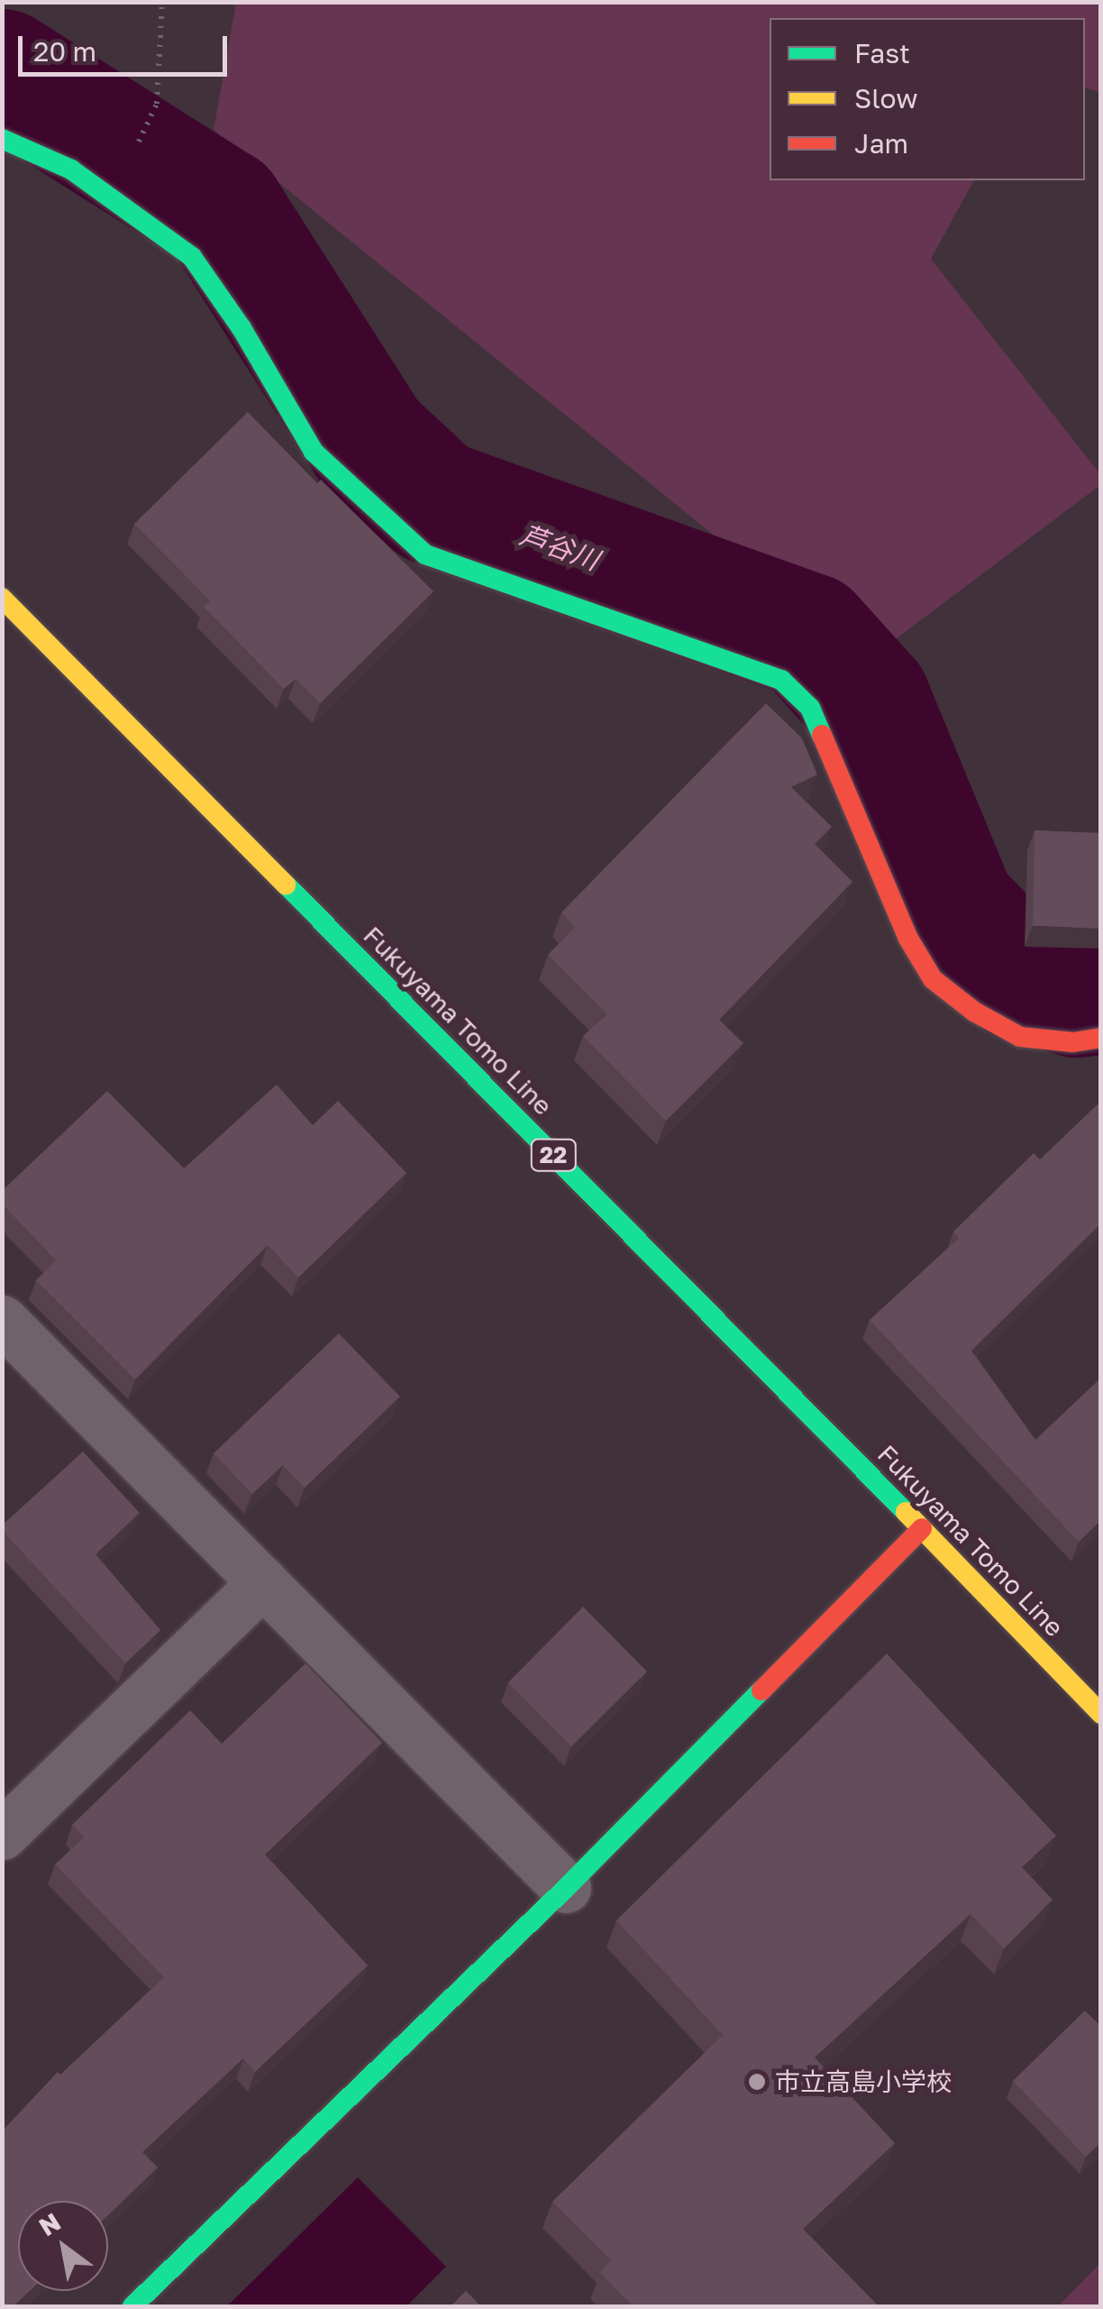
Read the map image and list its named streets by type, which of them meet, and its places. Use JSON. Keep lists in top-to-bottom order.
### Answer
{
  "streets": {
    "street": ["Fukuyama Tomo Line", "22"]
  },
  "water": ["芦谷川"],
  "places": ["市立高島小学校"],
  "legend": ["Fast", "Slow", "Jam"],
  "scale_bar": "20 m",
  "north": "top left"
}
